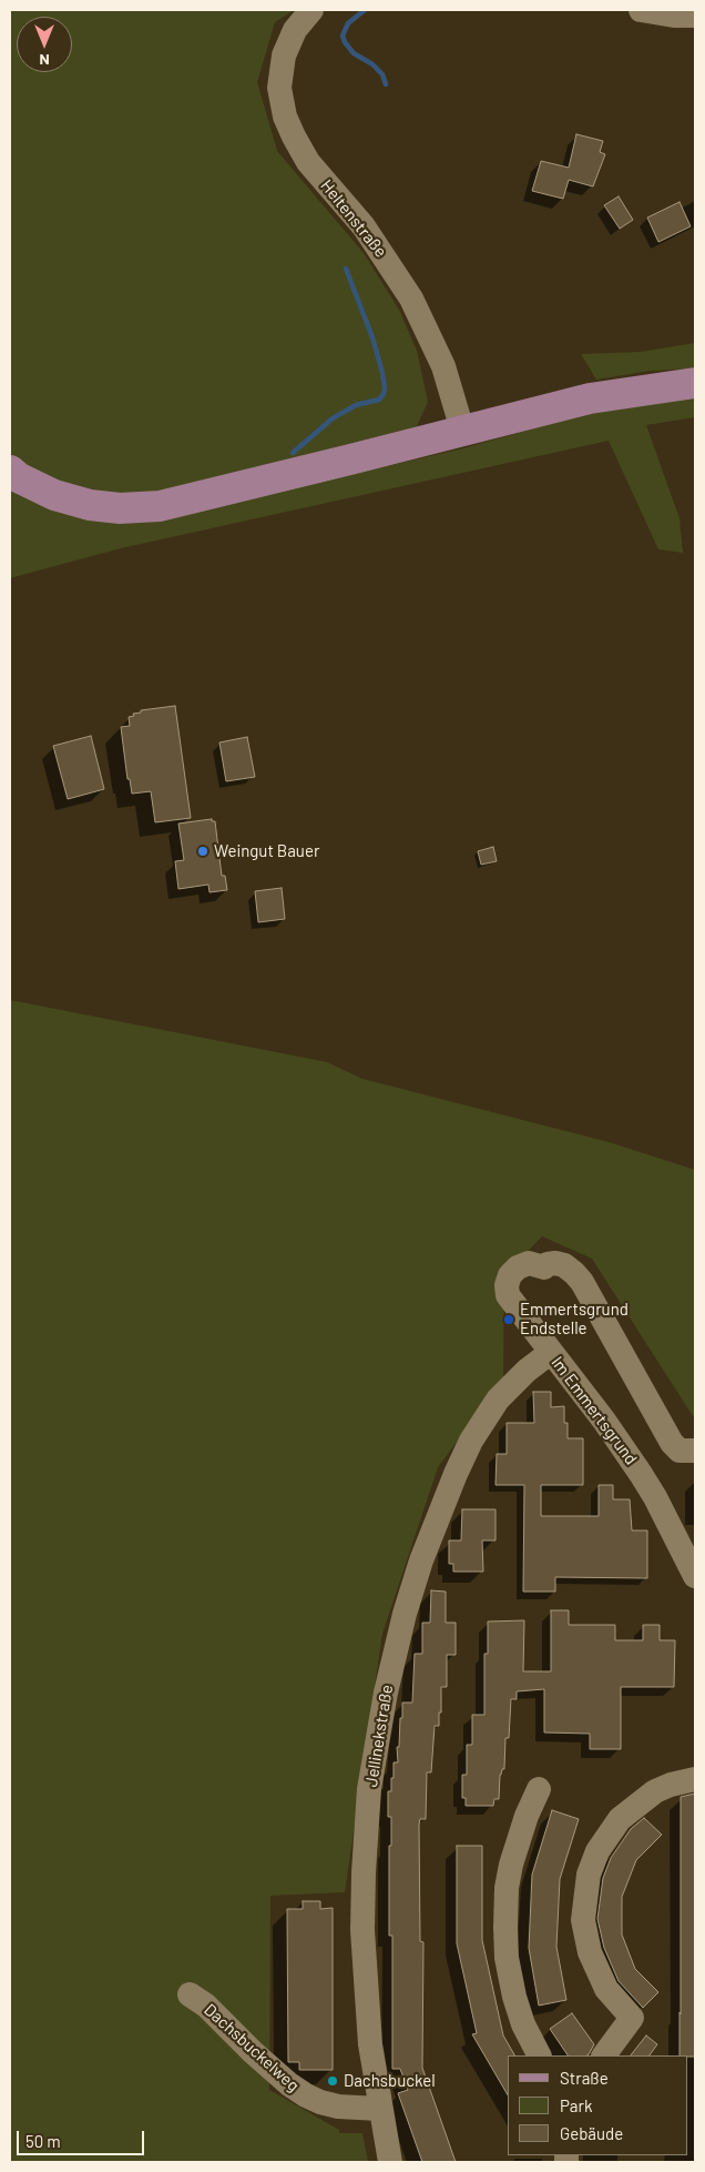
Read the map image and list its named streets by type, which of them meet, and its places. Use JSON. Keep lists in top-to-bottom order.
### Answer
{
  "streets": {
    "street": [
      "Heltenstraße",
      "Im Emmertsgrund",
      "Jellinekstraße",
      "Dachsbuckelweg"
    ]
  },
  "crossings": [
    ["Im Emmertsgrund", "Jellinekstraße"],
    ["Jellinekstraße", "Dachsbuckelweg"]
  ],
  "places": ["Weingut Bauer", "Emmertsgrund Endstelle", "Dachsbuckel"],
  "legend": ["Straße", "Park", "Gebäude"],
  "scale_bar": "50 m",
  "north": "bottom"
}
